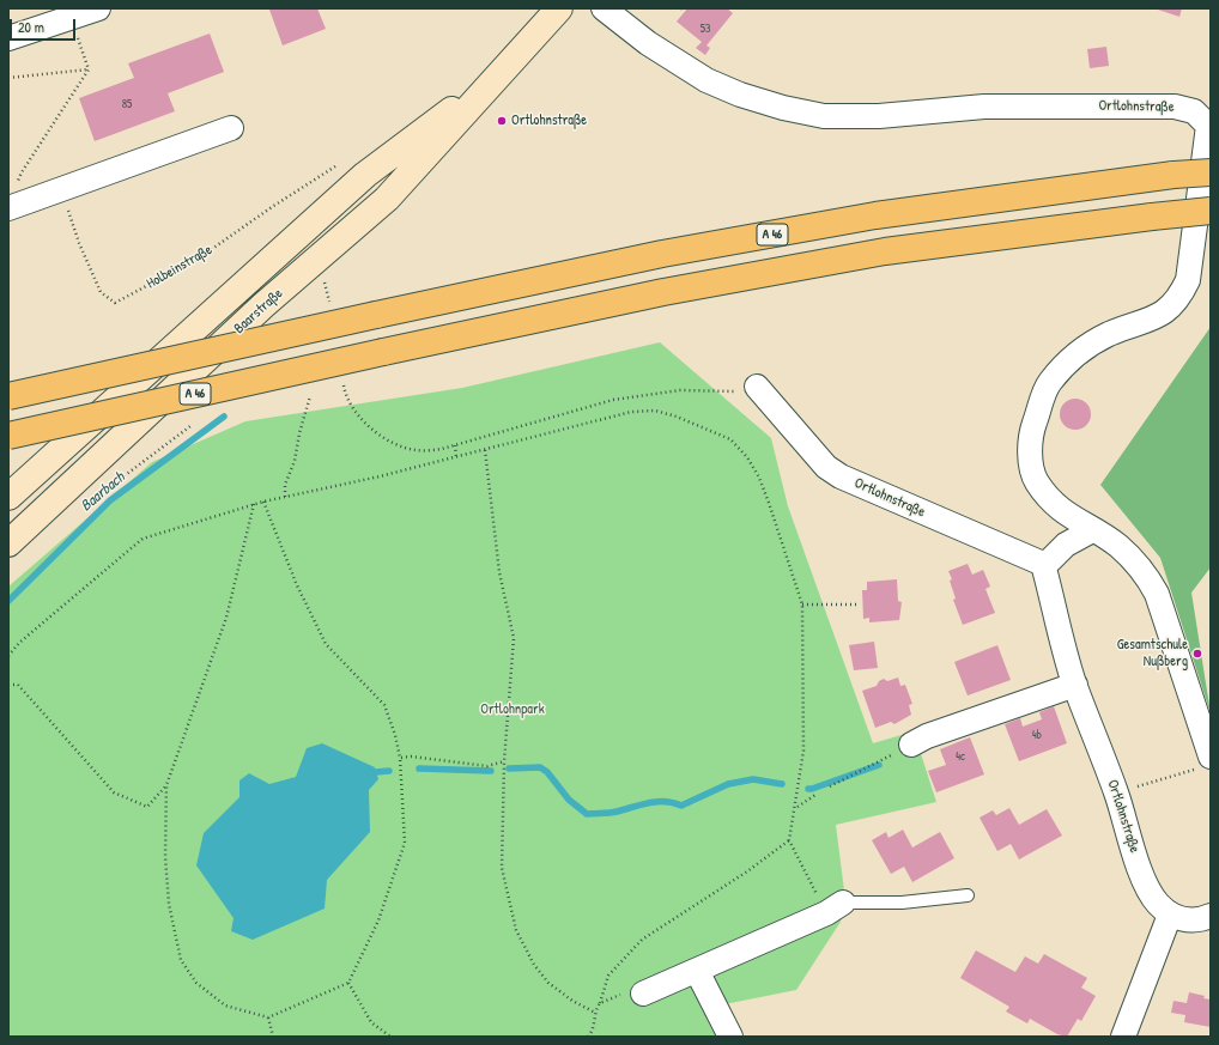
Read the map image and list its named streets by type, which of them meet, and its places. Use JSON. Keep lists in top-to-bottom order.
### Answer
{
  "streets": {
    "highway": ["A 46"],
    "main road": ["Baarstraße"],
    "street": ["Ortlohnstraße"],
    "path": ["Holbeinstraße"]
  },
  "water": ["Baarbach"],
  "parks": ["Ortlohnpark"],
  "places": ["Ortlohnstraße", "Gesamtschule Nußberg"],
  "house_numbers": [
    "53",
    "85",
    "4b",
    "4c"
  ],
  "scale_bar": "20 m"
}
